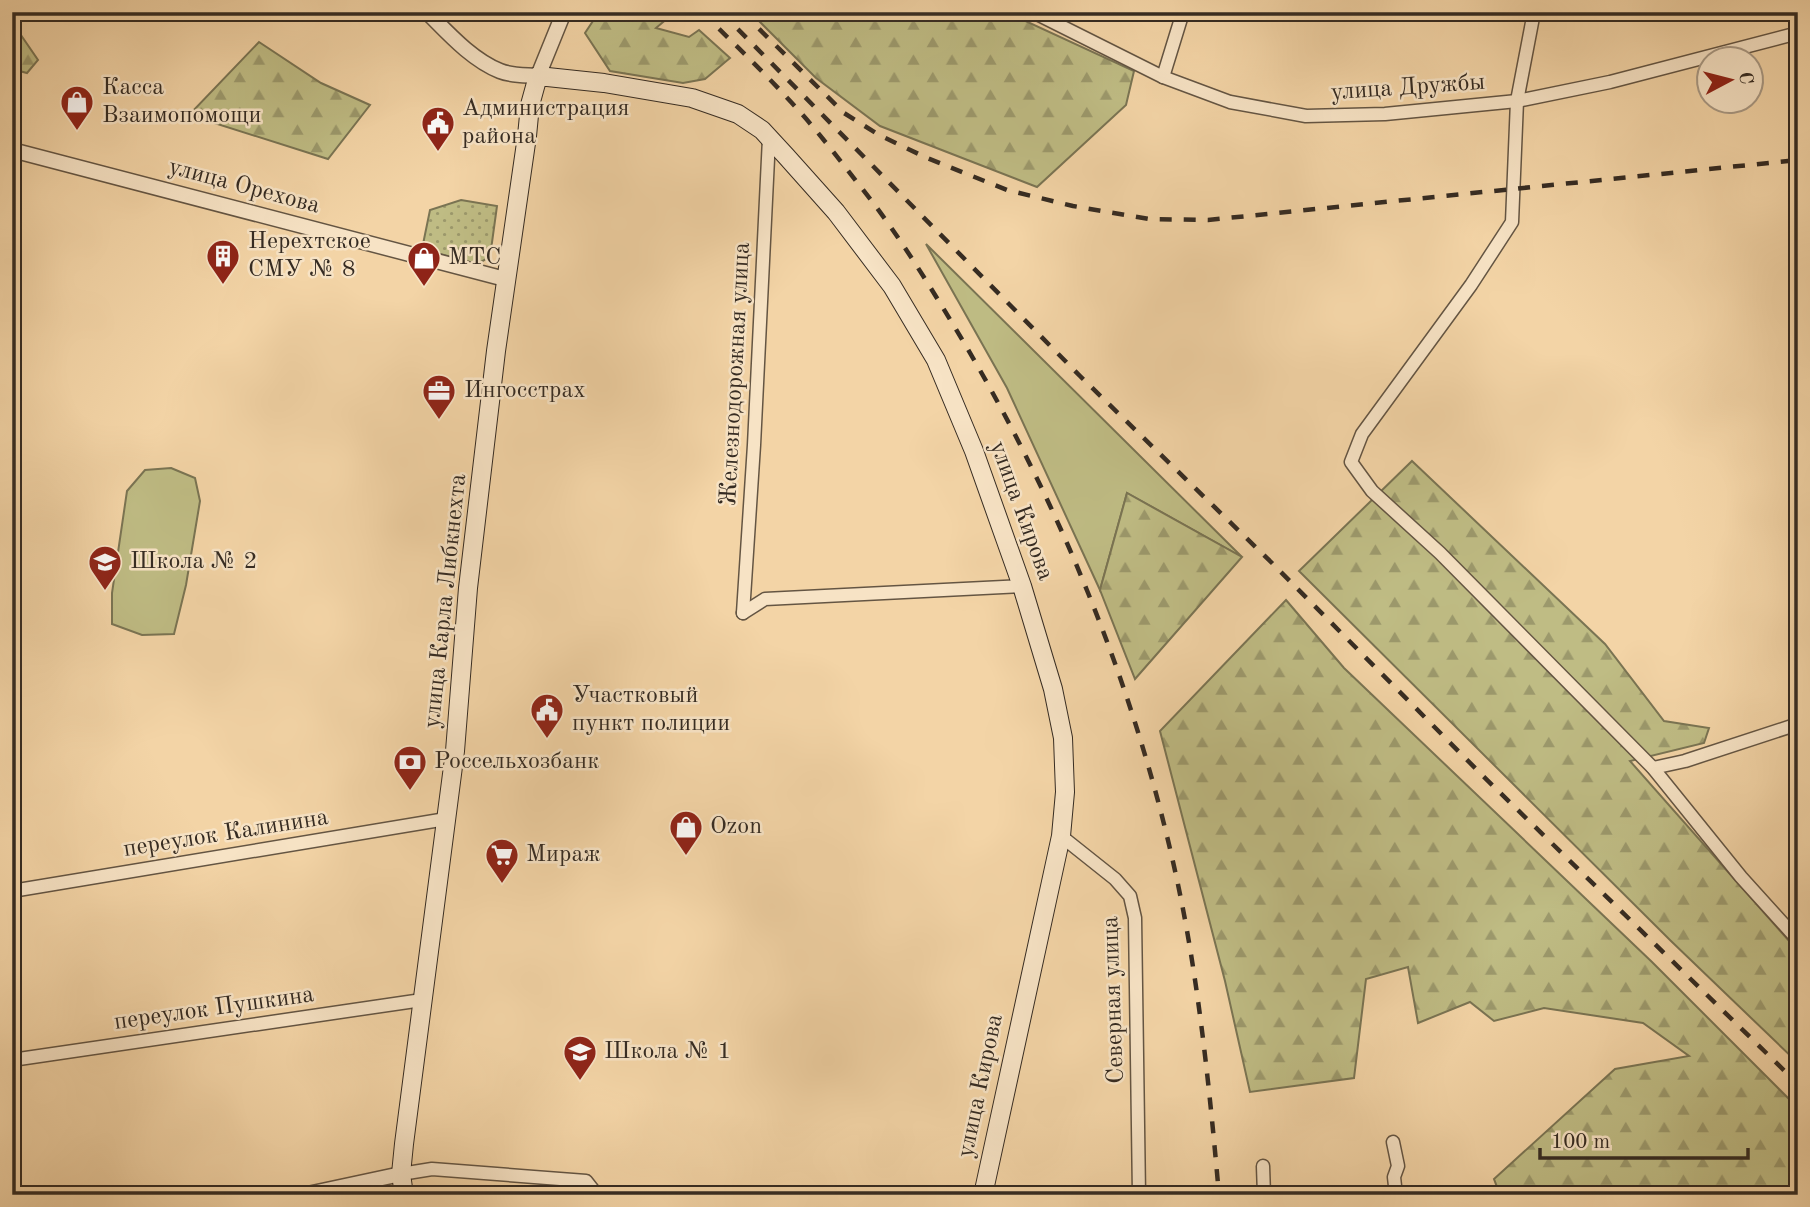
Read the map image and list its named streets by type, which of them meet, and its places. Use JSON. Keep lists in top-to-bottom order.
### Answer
{
  "streets": {
    "main road": ["улица Кирова", "улица Карла Либкнехта"],
    "street": [
      "улица Дружбы",
      "улица Орехова",
      "Железнодорожная улица",
      "переулок Калинина",
      "Северная улица",
      "переулок Пушкина"
    ]
  },
  "crossings": [
    ["улица Орехова", "улица Карла Либкнехта"],
    ["Железнодорожная улица", "улица Кирова"],
    ["улица Кирова", "улица Карла Либкнехта"],
    ["улица Кирова", "Северная улица"],
    ["улица Карла Либкнехта", "переулок Калинина"],
    ["улица Карла Либкнехта", "переулок Пушкина"]
  ],
  "places": {
    "shop": ["Касса Взаимопомощи", "МТС", "Ozon"],
    "public building": ["Администрация района", "Участковый пункт полиции"],
    "building": ["Нерехтское СМУ № 8"],
    "office": ["Ингосстрах"],
    "school or university": ["Школа № 2", "Школа № 1"],
    "bank": ["Россельхозбанк"],
    "supermarket": ["Мираж"]
  },
  "scale_bar": "100 m",
  "north": "right"
}
